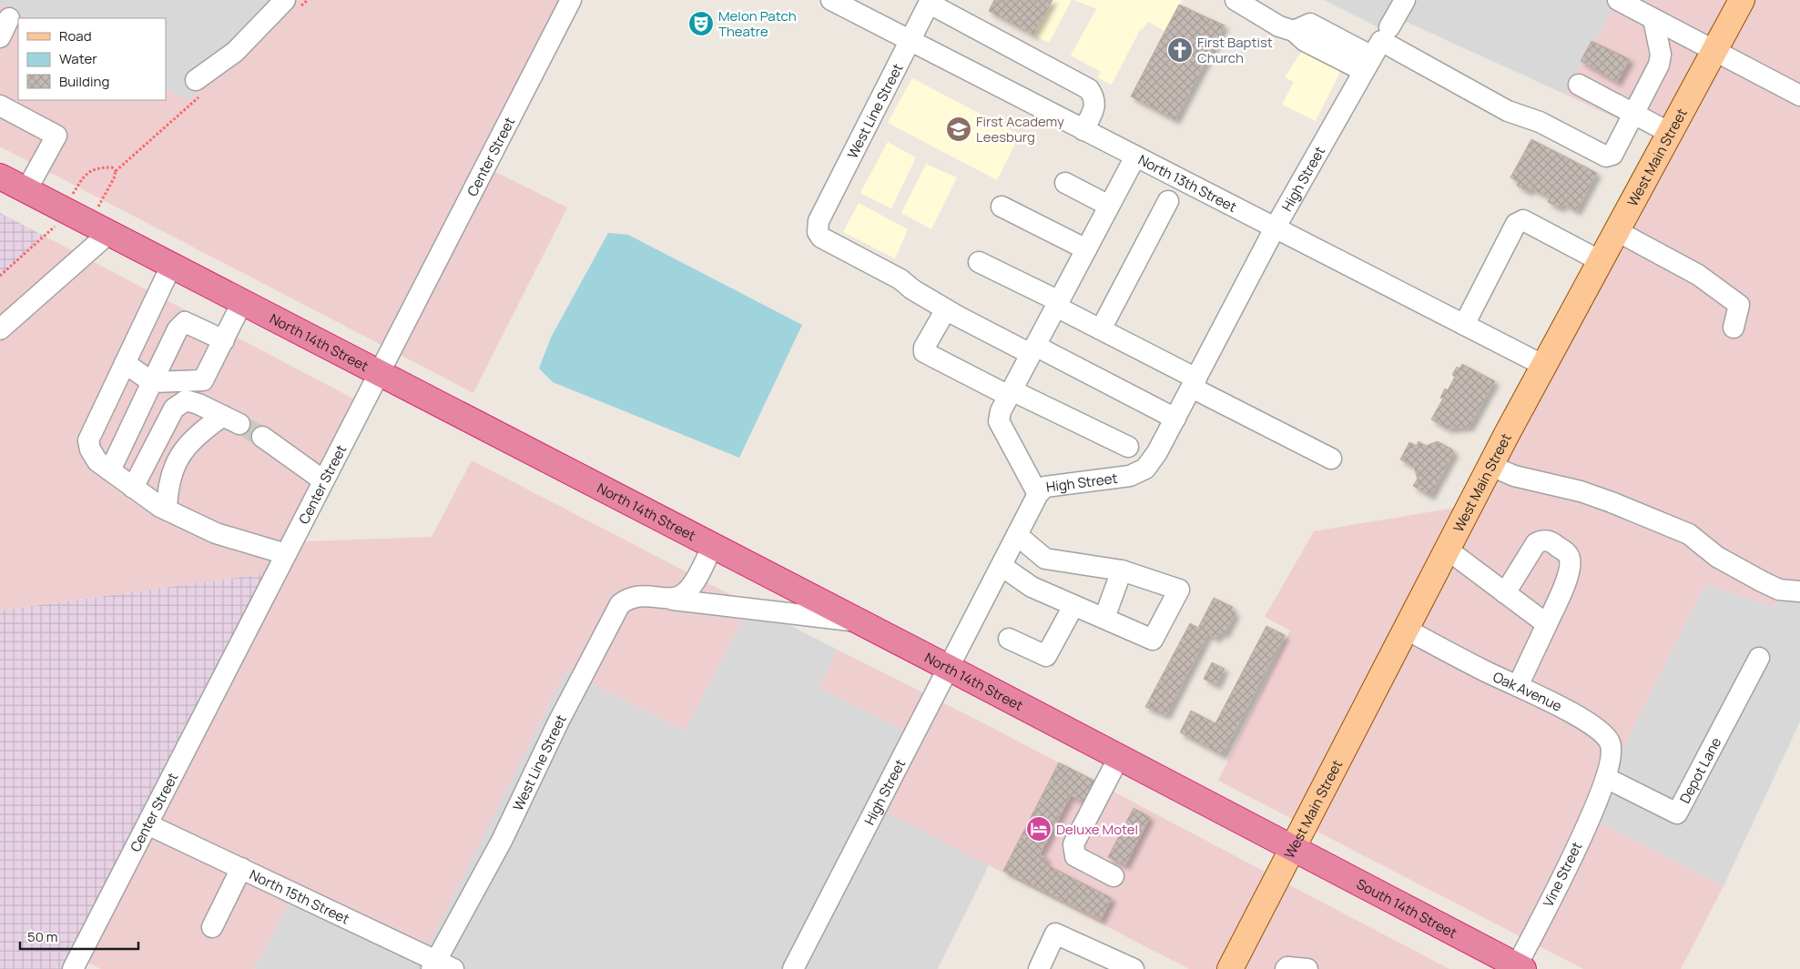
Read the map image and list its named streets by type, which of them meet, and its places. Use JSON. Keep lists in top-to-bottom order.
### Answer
{
  "streets": {
    "highway": ["North 14th Street", "South 14th Street"],
    "main road": ["West Main Street"],
    "street": [
      "West Line Street",
      "Center Street",
      "High Street",
      "North 13th Street",
      "Oak Avenue",
      "Depot Lane",
      "Vine Street",
      "North 15th Street"
    ]
  },
  "crossings": [
    ["West Line Street", "North 13th Street"],
    ["West Line Street", "North 14th Street"],
    ["West Line Street", "North 15th Street"],
    ["Center Street", "North 14th Street"],
    ["Center Street", "North 15th Street"],
    ["West Main Street", "North 13th Street"],
    ["West Main Street", "North 14th Street"],
    ["West Main Street", "Oak Avenue"],
    ["West Main Street", "South 14th Street"],
    ["High Street", "North 13th Street"],
    ["High Street", "North 14th Street"],
    ["North 14th Street", "South 14th Street"],
    ["Oak Avenue", "Depot Lane"],
    ["Oak Avenue", "Vine Street"],
    ["Depot Lane", "Vine Street"],
    ["Vine Street", "South 14th Street"]
  ],
  "places": {
    "theatre": ["Melon Patch Theatre"],
    "church": ["First Baptist Church"],
    "school or university": ["First Academy Leesburg"],
    "hotel": ["Deluxe Motel"]
  },
  "legend": ["Road", "Water", "Building"],
  "scale_bar": "50 m"
}
